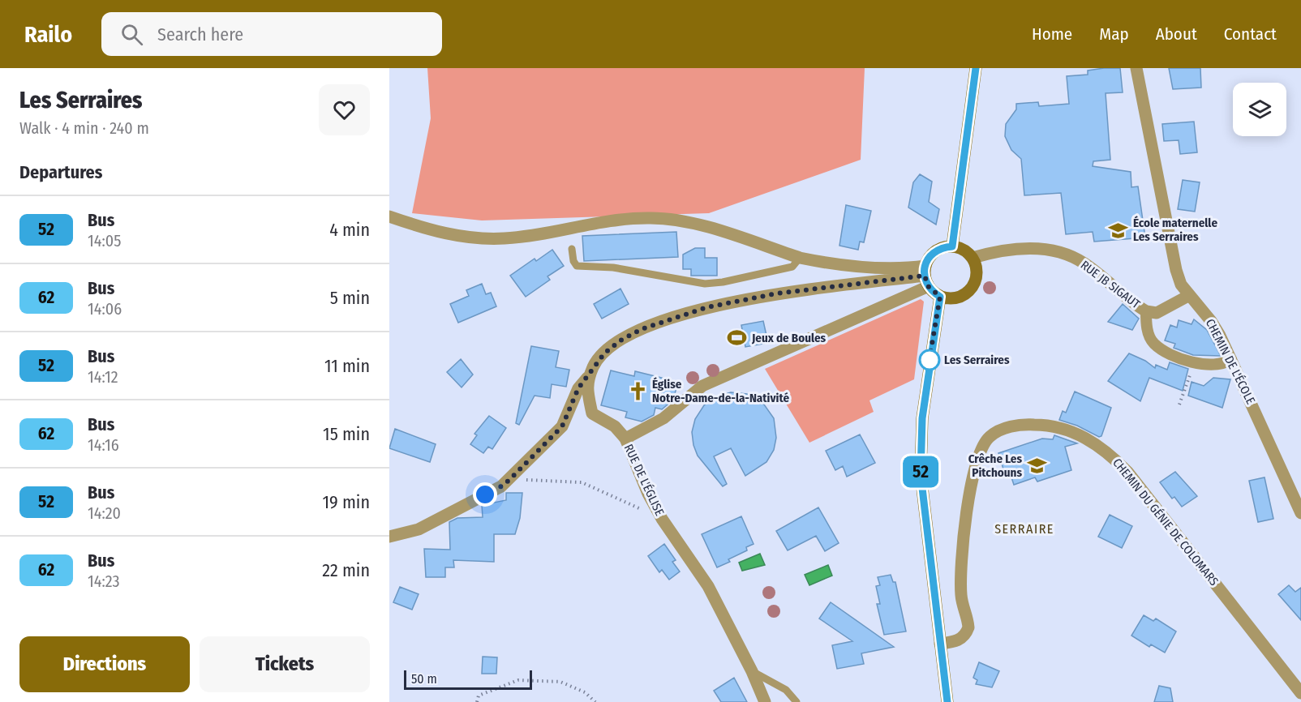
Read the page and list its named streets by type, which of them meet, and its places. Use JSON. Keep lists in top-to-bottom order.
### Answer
{
  "streets": {
    "street": [
      "RUE JB SIGAUT",
      "CHEMIN DE L'ÉCOLE",
      "RUE DE L'ÉGLISE",
      "CHEMIN DU GÉNIE DE COLOMARS"
    ]
  },
  "crossings": [
    ["RUE JB SIGAUT", "CHEMIN DE L'ÉCOLE"],
    ["RUE JB SIGAUT", "RUE DE L'ÉGLISE"]
  ],
  "districts": ["SERRAIRE"],
  "places": {
    "school or university": ["École maternelle Les Serraires", "Crêche Les Pitchouns"],
    "sports": ["Jeux de Boules"],
    "other": ["Les Serraires"],
    "church": ["Église Notre-Dame-de-la-Nativité"]
  },
  "lines": ["bus line 52"],
  "scale_bar": "50 m",
  "page": {
    "header": "Railo",
    "search": "Search here",
    "nav": [
      "Home",
      "Map",
      "About",
      "Contact"
    ],
    "heading": [
      ["Les Serraires", "Walk · 4 min · 240 m"],
      "Departures"
    ],
    "on_map": "52",
    "list": [
      {
        "mark": "52",
        "name": "Bus",
        "note": "14:05",
        "value": "4 min"
      },
      {
        "mark": "62",
        "name": "Bus",
        "note": "14:06",
        "value": "5 min"
      },
      {
        "mark": "52",
        "name": "Bus",
        "note": "14:12",
        "value": "11 min"
      },
      {
        "mark": "62",
        "name": "Bus",
        "note": "14:16",
        "value": "15 min"
      },
      {
        "mark": "52",
        "name": "Bus",
        "note": "14:20",
        "value": "19 min"
      },
      {
        "mark": "62",
        "name": "Bus",
        "note": "14:23",
        "value": "22 min"
      }
    ],
    "buttons": ["Directions", "Tickets"],
    "scale": "50 m"
  }
}
